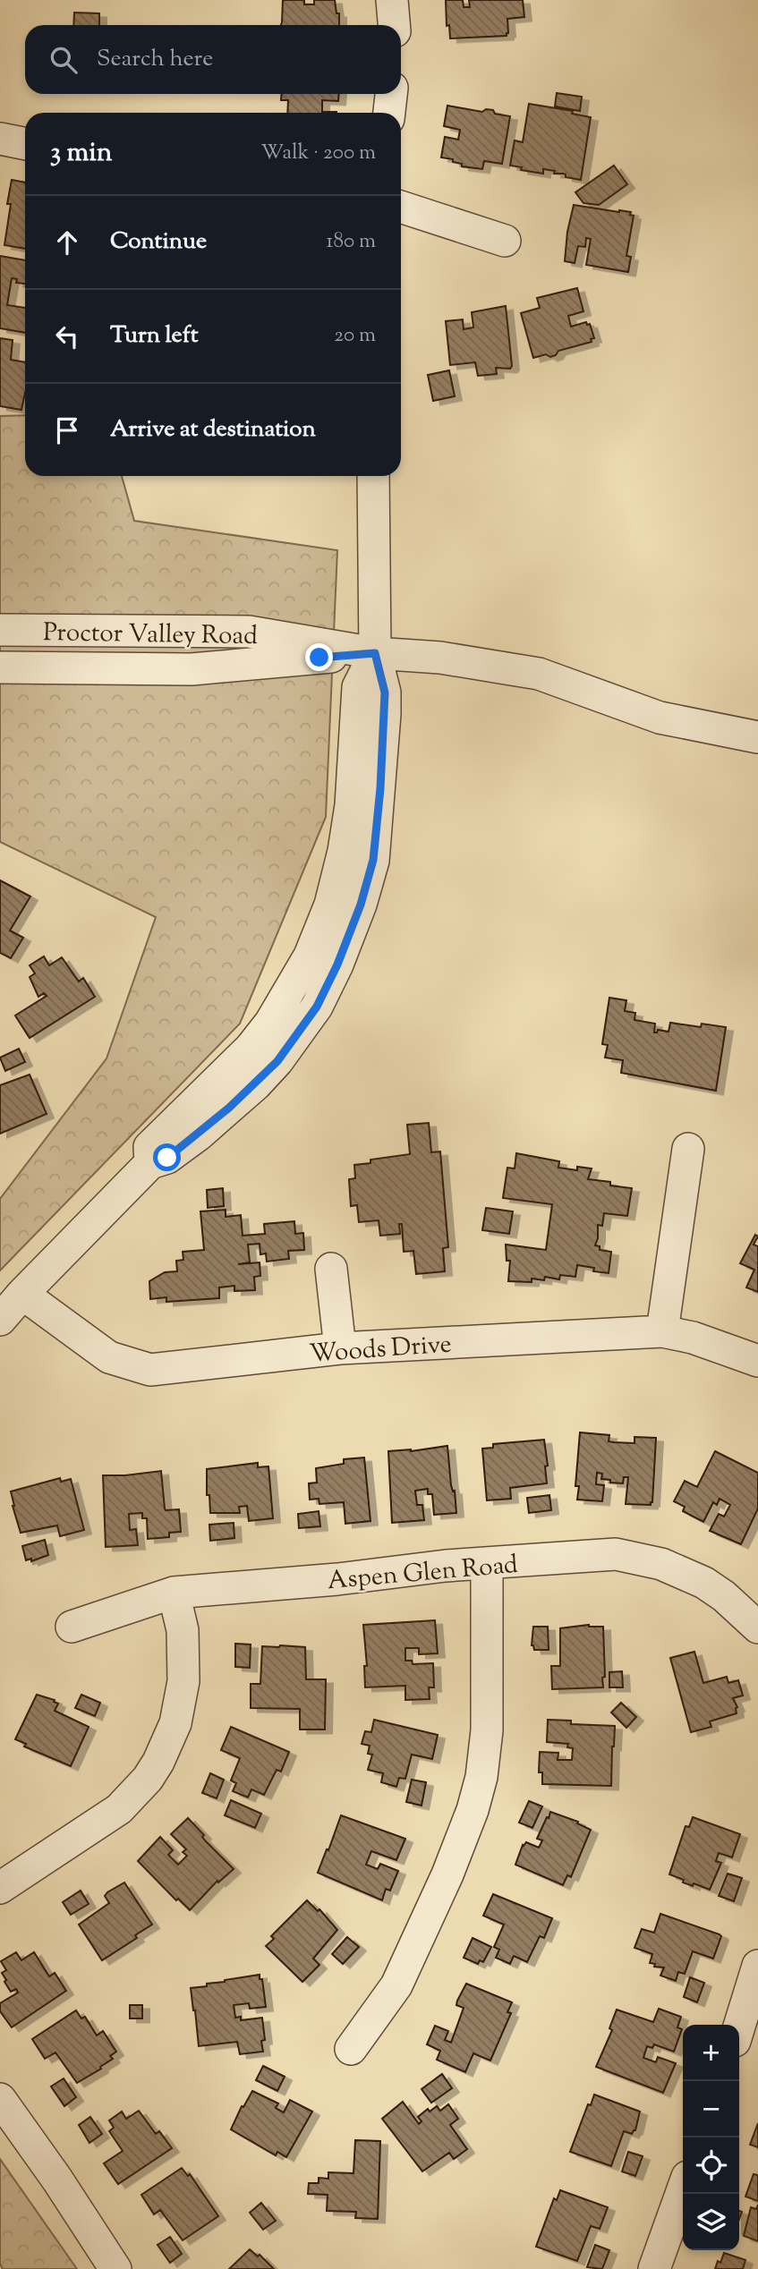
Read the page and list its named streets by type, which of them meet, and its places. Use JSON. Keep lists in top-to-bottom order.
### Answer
{
  "streets": {
    "street": ["Proctor Valley Road", "Woods Drive", "Aspen Glen Road"]
  },
  "page": {
    "search": "Search here",
    "heading": ["3 min", "Walk · 200 m"],
    "list": [
      ["Continue", "180 m"],
      ["Turn left", "20 m"],
      "Arrive at destination"
    ],
    "map_buttons": ["+", "−"]
  }
}
